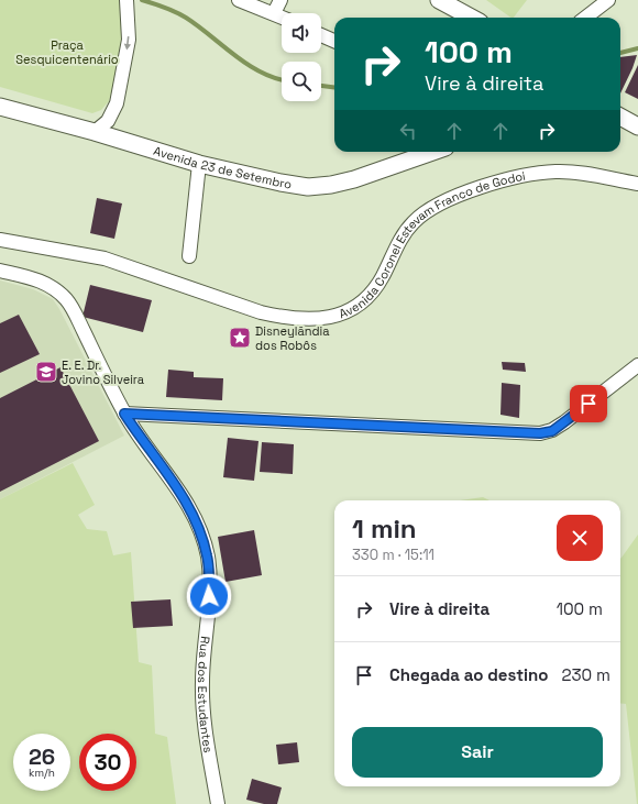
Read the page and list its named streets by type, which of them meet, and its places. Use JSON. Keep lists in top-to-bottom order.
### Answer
{
  "streets": {
    "street": ["Avenida 23 de Setembro", "Avenida Coronel Estevam Franco de Godoi", "Rua dos Estudantes"]
  },
  "parks": ["Praça Sesquicentenário"],
  "places": {
    "place": ["Disneylãndia dos Robôs"],
    "school or university": ["E. E. Dr. Jovino Silveira"]
  },
  "page": {
    "turn": ["100 m", "Vire à direita"],
    "heading": ["1 min", "330 m · 15:11"],
    "list": [
      {
        "name": "Vire à direita",
        "value": "100 m"
      },
      {
        "name": "Chegada ao destino",
        "value": "230 m"
      }
    ],
    "buttons": "Sair",
    "speed": "26 km/h",
    "limit": "30"
  }
}
